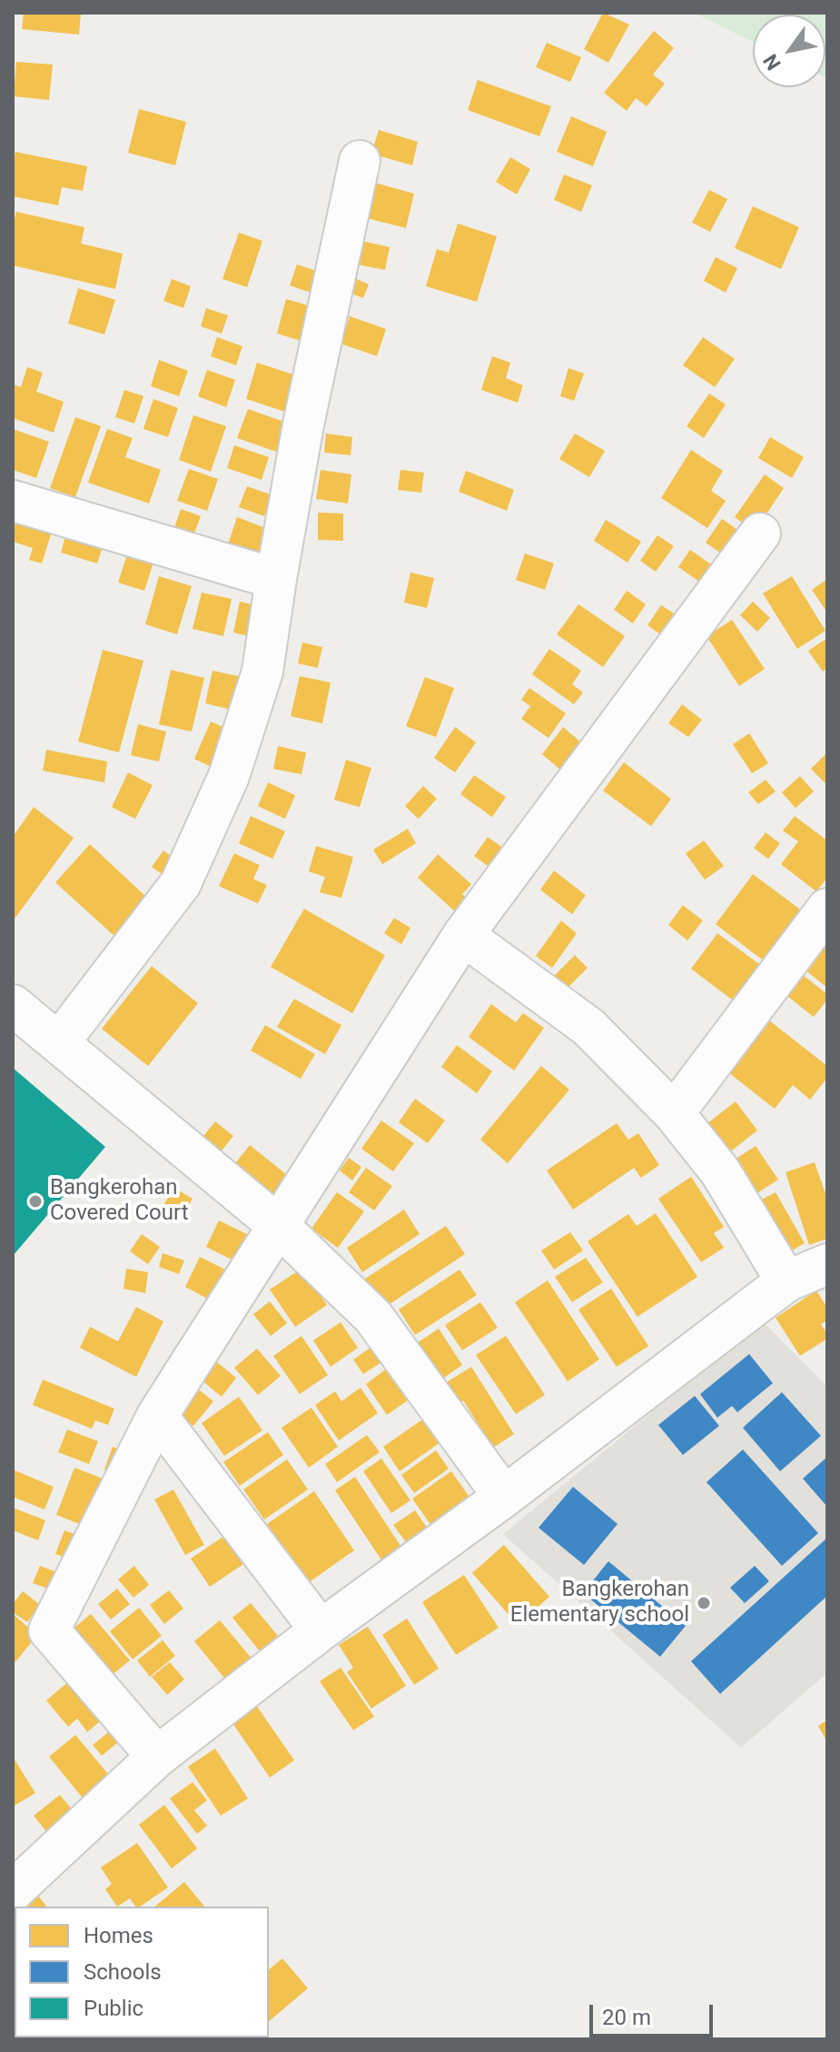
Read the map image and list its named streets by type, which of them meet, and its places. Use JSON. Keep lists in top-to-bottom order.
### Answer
{
  "places": ["Bangkerohan Covered Court", "Bangkerohan Elementary school"],
  "legend": ["Homes", "Schools", "Public"],
  "scale_bar": "20 m",
  "north": "bottom left"
}
